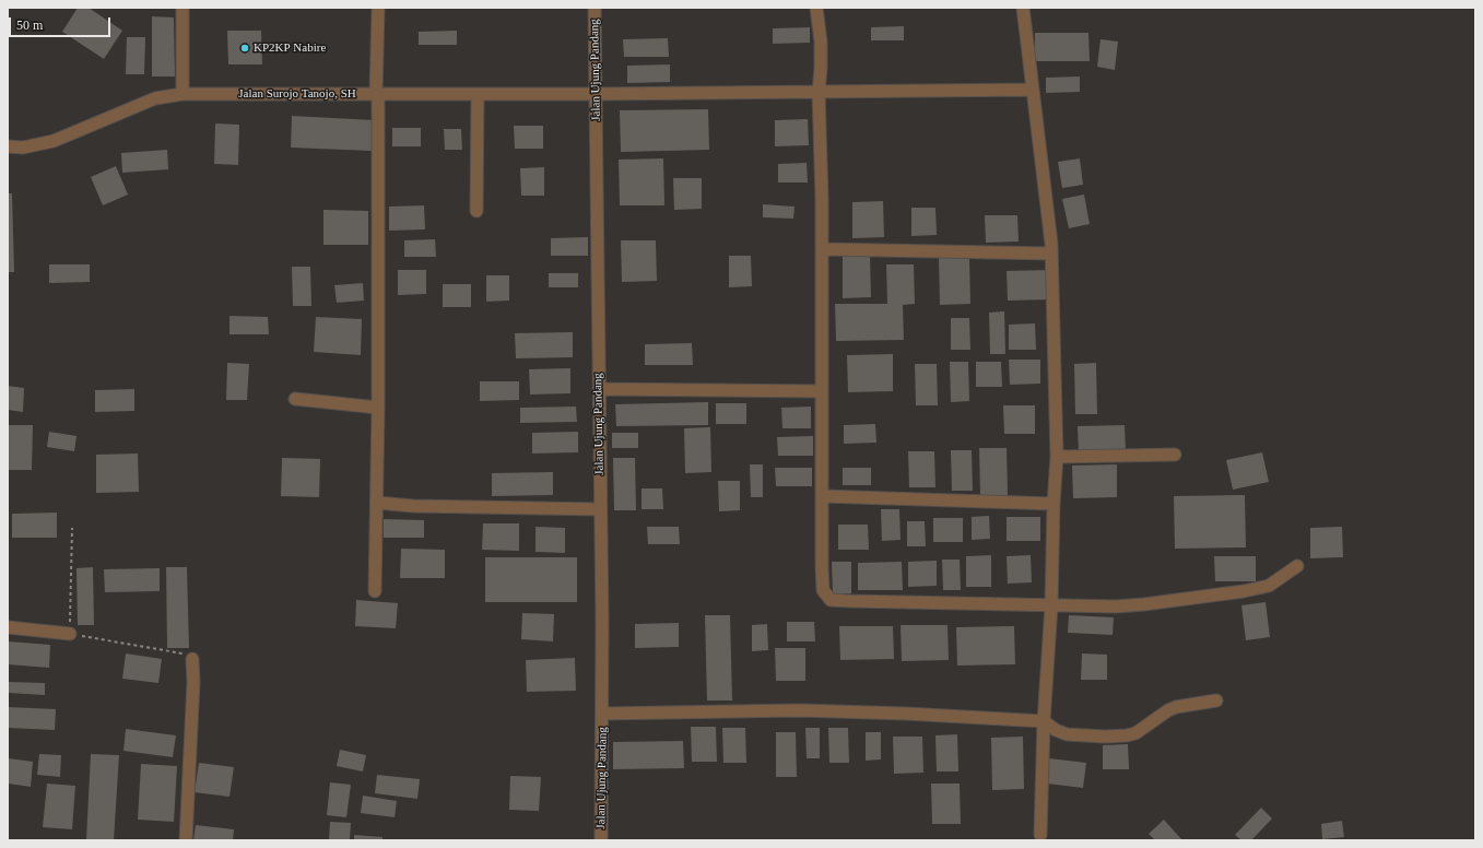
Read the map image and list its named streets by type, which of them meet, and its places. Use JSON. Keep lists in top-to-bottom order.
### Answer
{
  "streets": {
    "street": ["Jalan Ujung Pandang", "Jalan Surojo Tanojo, SH"]
  },
  "crossings": [
    ["Jalan Ujung Pandang", "Jalan Surojo Tanojo, SH"]
  ],
  "places": ["KP2KP Nabire"],
  "scale_bar": "50 m"
}
